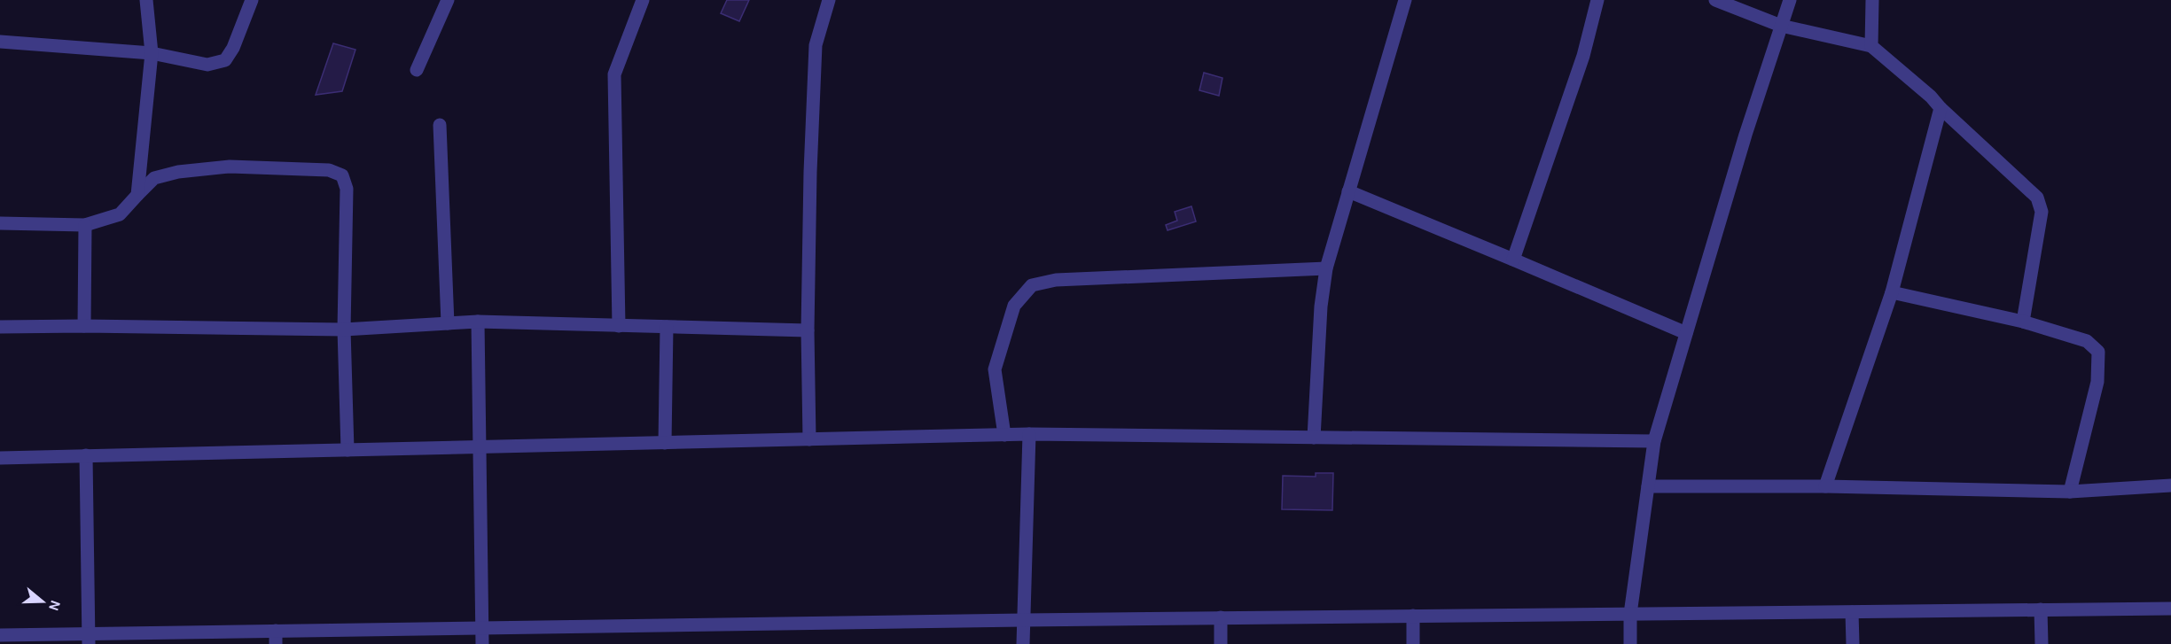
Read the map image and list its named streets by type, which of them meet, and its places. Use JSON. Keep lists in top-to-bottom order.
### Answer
{
  "north": "right"
}
